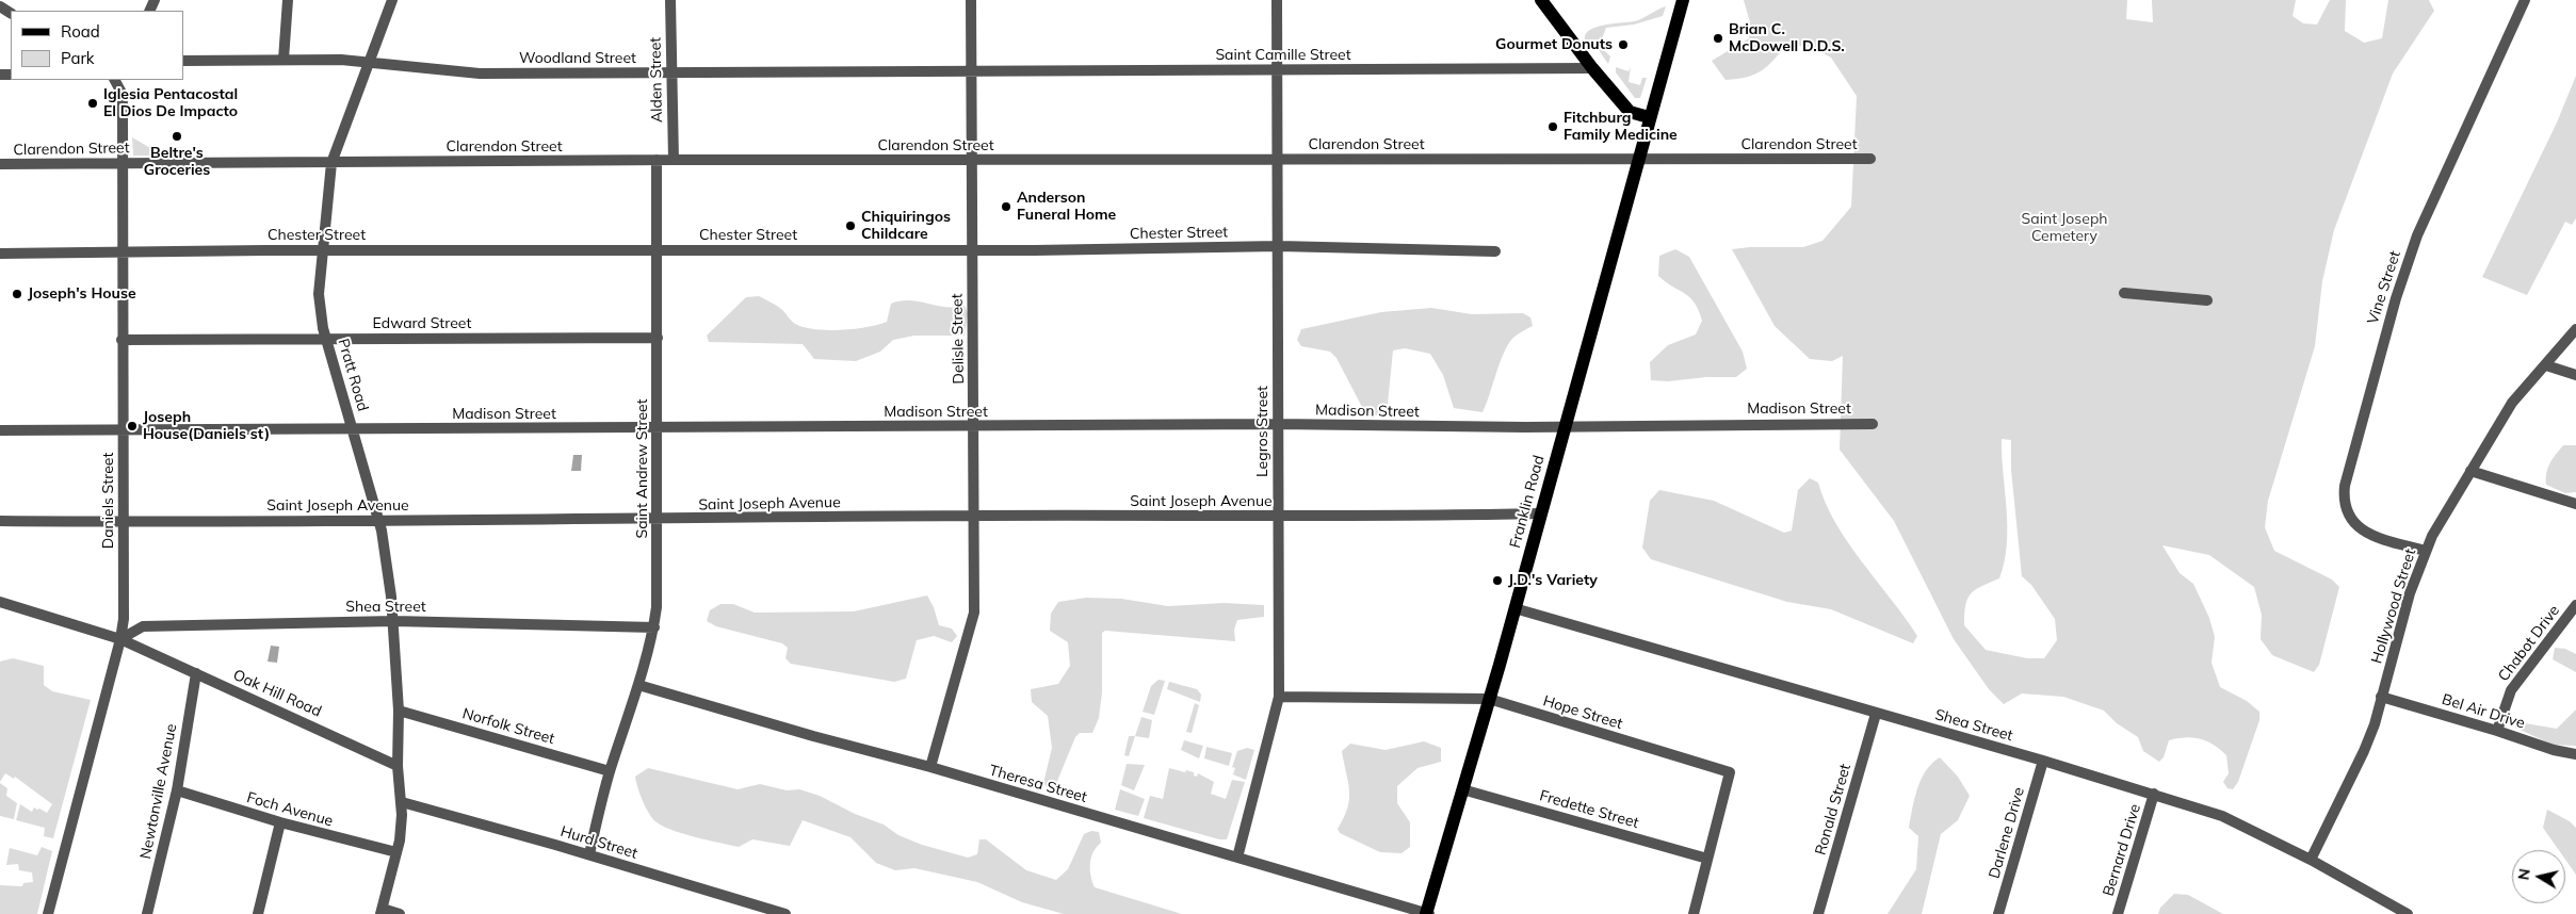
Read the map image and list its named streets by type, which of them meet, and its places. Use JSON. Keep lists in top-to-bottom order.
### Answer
{
  "streets": {
    "main road": ["Franklin Road"],
    "street": [
      "Saint Camille Street",
      "Woodland Street",
      "Alden Street",
      "Clarendon Street",
      "Chester Street",
      "Vine Street",
      "Edward Street",
      "Delisle Street",
      "Pratt Road",
      "Madison Street",
      "Legros Street",
      "Saint Andrew Street",
      "Daniels Street",
      "Saint Joseph Avenue",
      "Hollywood Street",
      "Shea Street",
      "Chabot Drive",
      "Oak Hill Road",
      "Bel Air Drive",
      "Hope Street",
      "Norfolk Street",
      "Theresa Street",
      "Newtonville Avenue",
      "Foch Avenue",
      "Fredette Street",
      "Ronald Street",
      "Darlene Drive",
      "Hurd Street",
      "Bernard Drive"
    ]
  },
  "crossings": [
    ["Saint Camille Street", "Woodland Street"],
    ["Saint Camille Street", "Delisle Street"],
    ["Saint Camille Street", "Legros Street"],
    ["Woodland Street", "Alden Street"],
    ["Woodland Street", "Delisle Street"],
    ["Woodland Street", "Pratt Road"],
    ["Alden Street", "Clarendon Street"],
    ["Clarendon Street", "Delisle Street"],
    ["Clarendon Street", "Pratt Road"],
    ["Clarendon Street", "Legros Street"],
    ["Clarendon Street", "Saint Andrew Street"],
    ["Clarendon Street", "Daniels Street"],
    ["Clarendon Street", "Franklin Road"],
    ["Chester Street", "Delisle Street"],
    ["Chester Street", "Pratt Road"],
    ["Chester Street", "Legros Street"],
    ["Chester Street", "Saint Andrew Street"],
    ["Chester Street", "Daniels Street"],
    ["Vine Street", "Hollywood Street"],
    ["Edward Street", "Pratt Road"],
    ["Edward Street", "Saint Andrew Street"],
    ["Edward Street", "Daniels Street"],
    ["Delisle Street", "Madison Street"],
    ["Delisle Street", "Saint Joseph Avenue"],
    ["Delisle Street", "Theresa Street"],
    ["Pratt Road", "Madison Street"],
    ["Pratt Road", "Saint Joseph Avenue"],
    ["Pratt Road", "Shea Street"],
    ["Pratt Road", "Oak Hill Road"],
    ["Pratt Road", "Norfolk Street"],
    ["Madison Street", "Legros Street"],
    ["Madison Street", "Saint Andrew Street"],
    ["Madison Street", "Daniels Street"],
    ["Madison Street", "Franklin Road"],
    ["Legros Street", "Saint Joseph Avenue"],
    ["Legros Street", "Hope Street"],
    ["Legros Street", "Theresa Street"],
    ["Saint Andrew Street", "Saint Joseph Avenue"],
    ["Saint Andrew Street", "Shea Street"],
    ["Saint Andrew Street", "Norfolk Street"],
    ["Saint Andrew Street", "Theresa Street"],
    ["Saint Andrew Street", "Hurd Street"],
    ["Daniels Street", "Saint Joseph Avenue"],
    ["Daniels Street", "Shea Street"],
    ["Daniels Street", "Oak Hill Road"],
    ["Saint Joseph Avenue", "Franklin Road"],
    ["Franklin Road", "Shea Street"],
    ["Franklin Road", "Hope Street"],
    ["Franklin Road", "Theresa Street"],
    ["Franklin Road", "Fredette Street"],
    ["Hollywood Street", "Shea Street"],
    ["Hollywood Street", "Bel Air Drive"],
    ["Shea Street", "Oak Hill Road"],
    ["Shea Street", "Ronald Street"],
    ["Shea Street", "Darlene Drive"],
    ["Shea Street", "Bernard Drive"],
    ["Chabot Drive", "Bel Air Drive"],
    ["Oak Hill Road", "Newtonville Avenue"],
    ["Hope Street", "Fredette Street"],
    ["Newtonville Avenue", "Foch Avenue"]
  ],
  "parks": ["Saint Joseph Cemetery"],
  "places": [
    "Brian C. McDowell D.D.S.",
    "Gourmet Donuts",
    "Iglesia Pentacostal El Dios De Impacto",
    "Fitchburg Family Medicine",
    "Beltre's Groceries",
    "Anderson Funeral Home",
    "Chiquiringos Childcare",
    "Joseph's House",
    "Joseph House(Daniels st)",
    "J.D.'s Variety"
  ],
  "legend": ["Road", "Park"],
  "north": "left"
}
